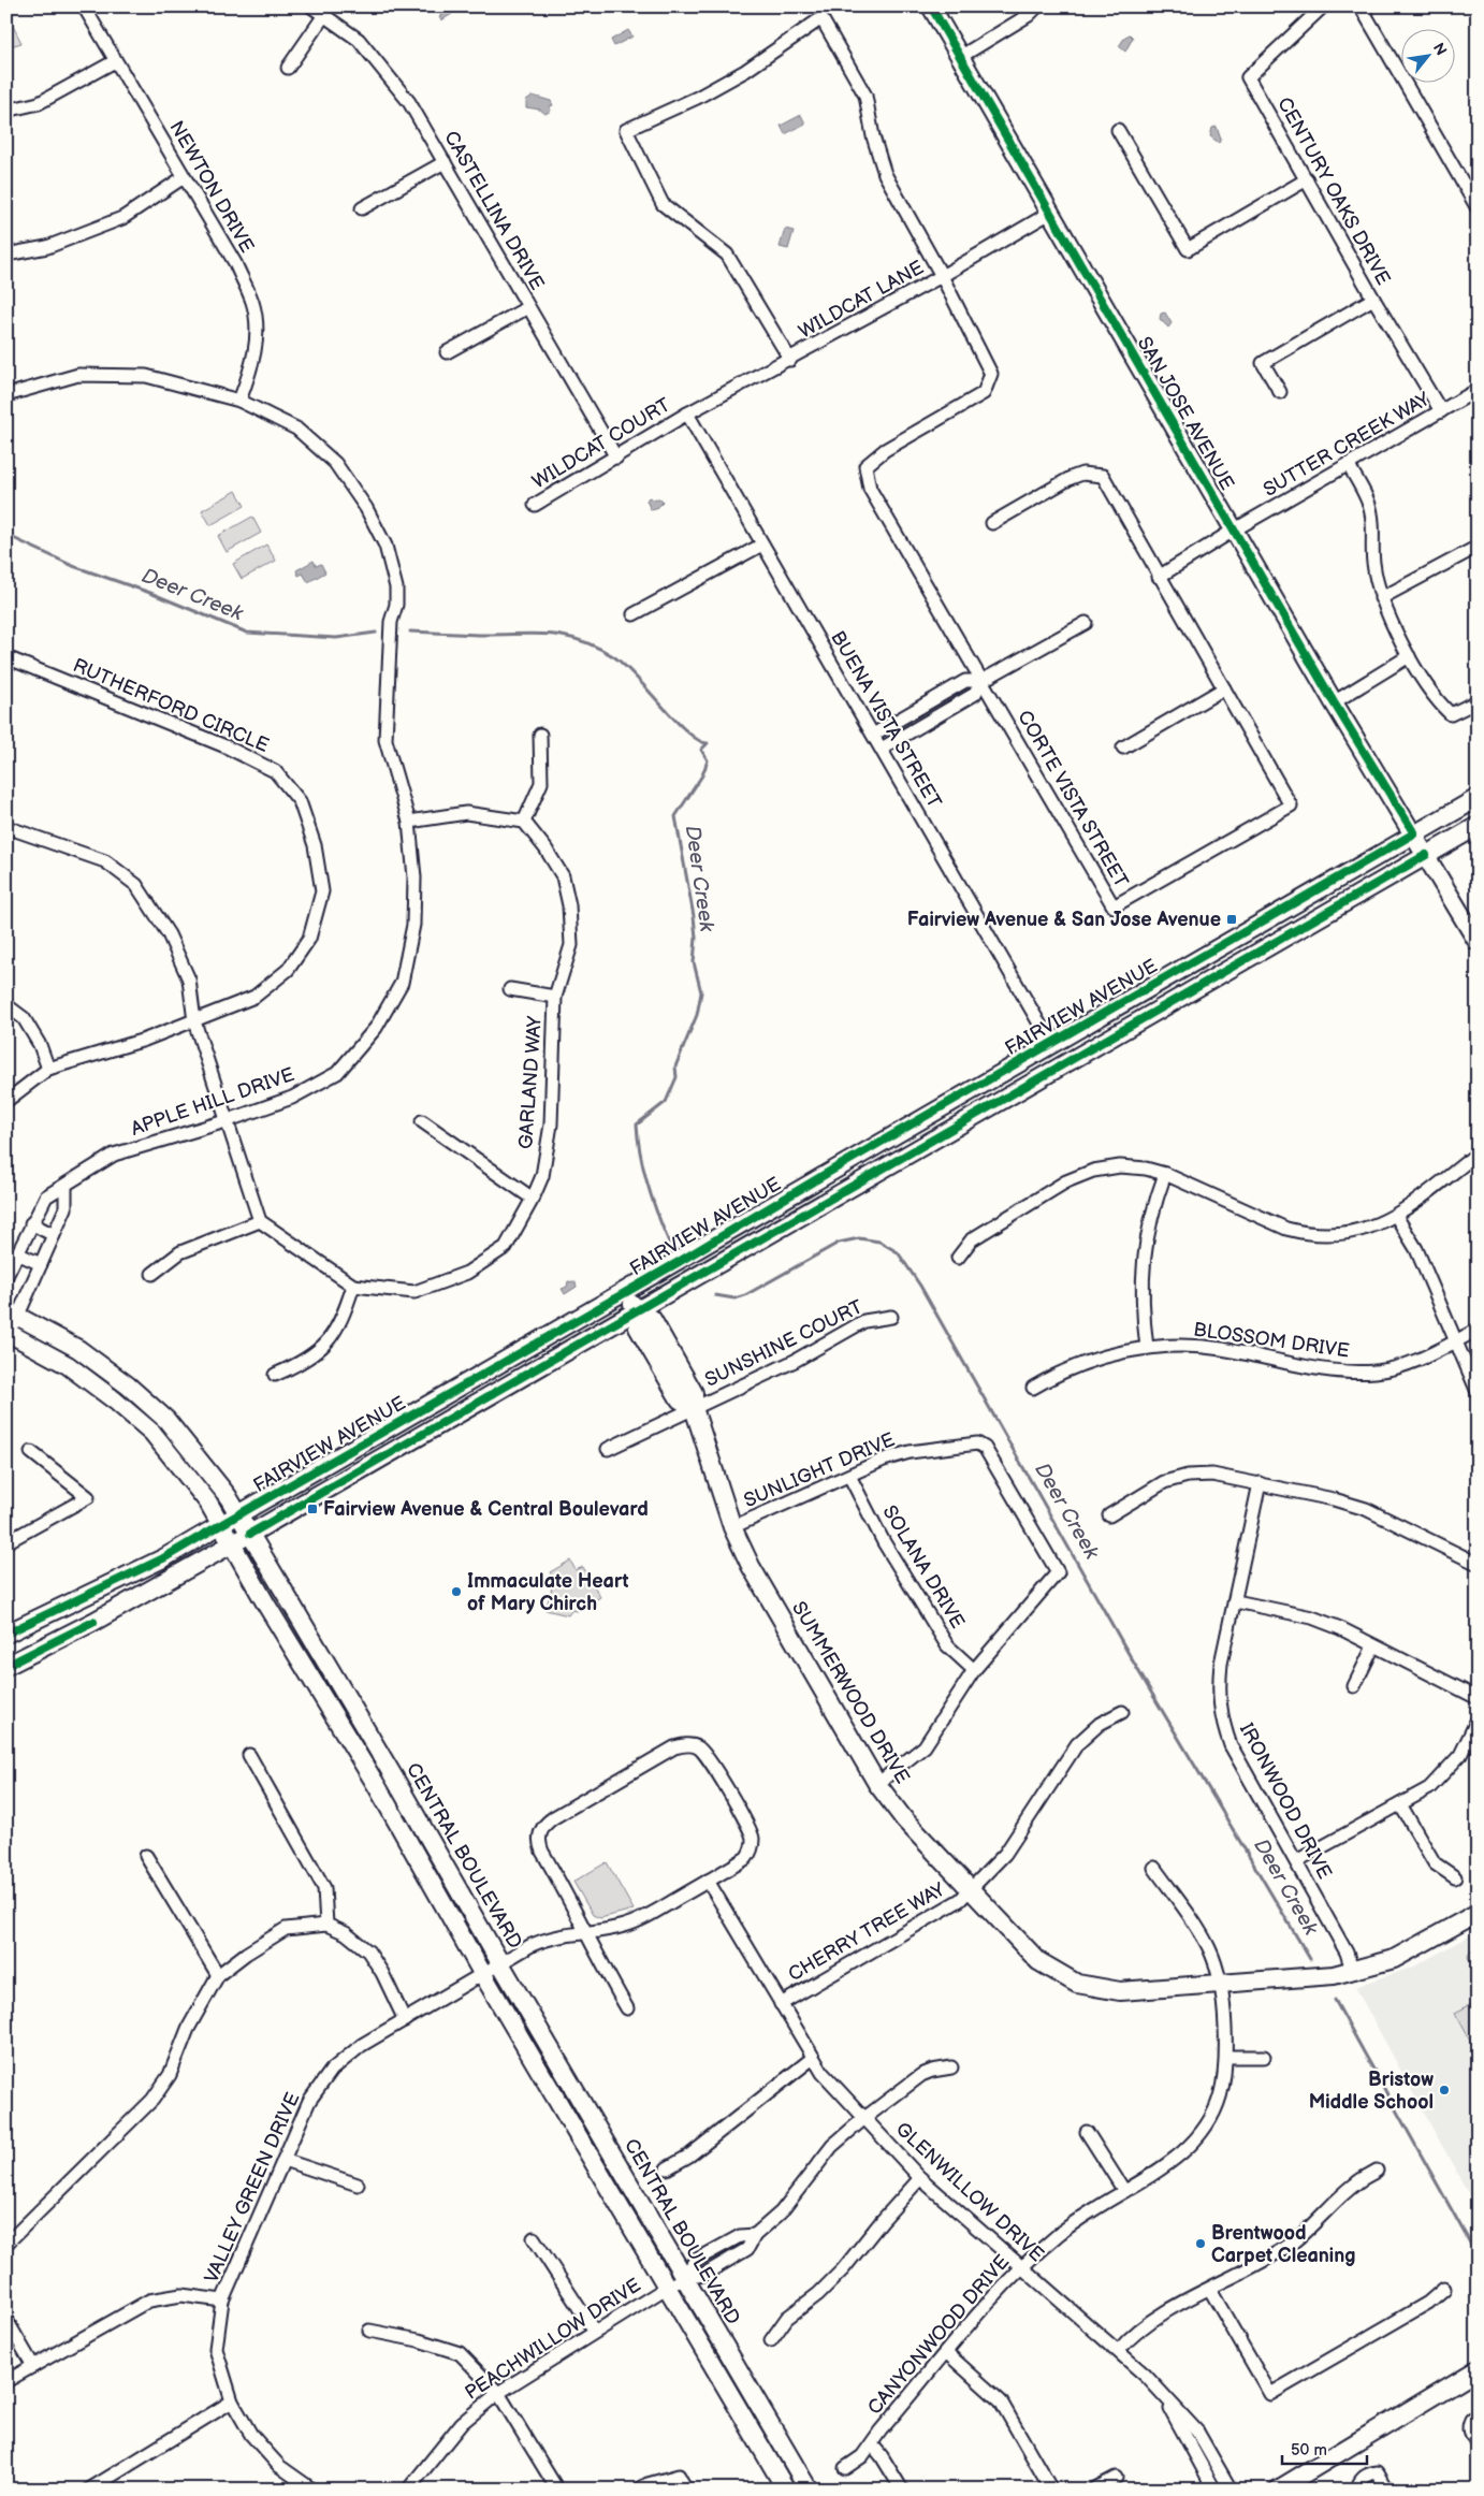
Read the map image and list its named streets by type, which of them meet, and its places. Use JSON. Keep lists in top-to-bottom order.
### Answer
{
  "streets": {
    "street": [
      "NEWTON DRIVE",
      "CENTURY OAKS DRIVE",
      "CASTELLINA DRIVE",
      "WILDCAT LANE",
      "SAN JOSE AVENUE",
      "WILDCAT COURT",
      "SUTTER CREEK WAY",
      "RUTHERFORD CIRCLE",
      "BUENA VISTA STREET",
      "CORTE VISTA STREET",
      "FAIRVIEW AVENUE",
      "GARLAND WAY",
      "APPLE HILL DRIVE",
      "BLOSSOM DRIVE",
      "SUNSHINE COURT",
      "SUNLIGHT DRIVE",
      "SOLANA DRIVE",
      "SUMMERWOOD DRIVE",
      "IRONWOOD DRIVE",
      "CENTRAL BOULEVARD",
      "CHERRY TREE WAY",
      "VALLEY GREEN DRIVE",
      "GLENWILLOW DRIVE",
      "CANYONWOOD DRIVE",
      "PEACHWILLOW DRIVE"
    ]
  },
  "crossings": [
    ["NEWTON DRIVE", "APPLE HILL DRIVE"],
    ["CENTURY OAKS DRIVE", "SUTTER CREEK WAY"],
    ["CASTELLINA DRIVE", "WILDCAT COURT"],
    ["WILDCAT LANE", "SAN JOSE AVENUE"],
    ["WILDCAT LANE", "WILDCAT COURT"],
    ["WILDCAT LANE", "BUENA VISTA STREET"],
    ["WILDCAT LANE", "CORTE VISTA STREET"],
    ["SAN JOSE AVENUE", "SUTTER CREEK WAY"],
    ["SAN JOSE AVENUE", "FAIRVIEW AVENUE"],
    ["WILDCAT COURT", "BUENA VISTA STREET"],
    ["SUTTER CREEK WAY", "CORTE VISTA STREET"],
    ["BUENA VISTA STREET", "FAIRVIEW AVENUE"],
    ["FAIRVIEW AVENUE", "SUMMERWOOD DRIVE"],
    ["FAIRVIEW AVENUE", "CENTRAL BOULEVARD"],
    ["SUNSHINE COURT", "SUMMERWOOD DRIVE"],
    ["SUNLIGHT DRIVE", "SOLANA DRIVE"],
    ["SUNLIGHT DRIVE", "SUMMERWOOD DRIVE"],
    ["SUMMERWOOD DRIVE", "CHERRY TREE WAY"],
    ["SUMMERWOOD DRIVE", "CANYONWOOD DRIVE"],
    ["CENTRAL BOULEVARD", "VALLEY GREEN DRIVE"],
    ["CENTRAL BOULEVARD", "PEACHWILLOW DRIVE"],
    ["CHERRY TREE WAY", "GLENWILLOW DRIVE"],
    ["VALLEY GREEN DRIVE", "GLENWILLOW DRIVE"],
    ["GLENWILLOW DRIVE", "CANYONWOOD DRIVE"],
    ["GLENWILLOW DRIVE", "PEACHWILLOW DRIVE"]
  ],
  "water": ["Deer Creek"],
  "places": {
    "transit": ["Fairview Avenue & San Jose Avenue", "Fairview Avenue & Central Boulevard"],
    "other": ["Immaculate Heart of Mary Chirch", "Bristow Middle School", "Brentwood Carpet Cleaning"]
  },
  "scale_bar": "50 m",
  "north": "top right"
}
